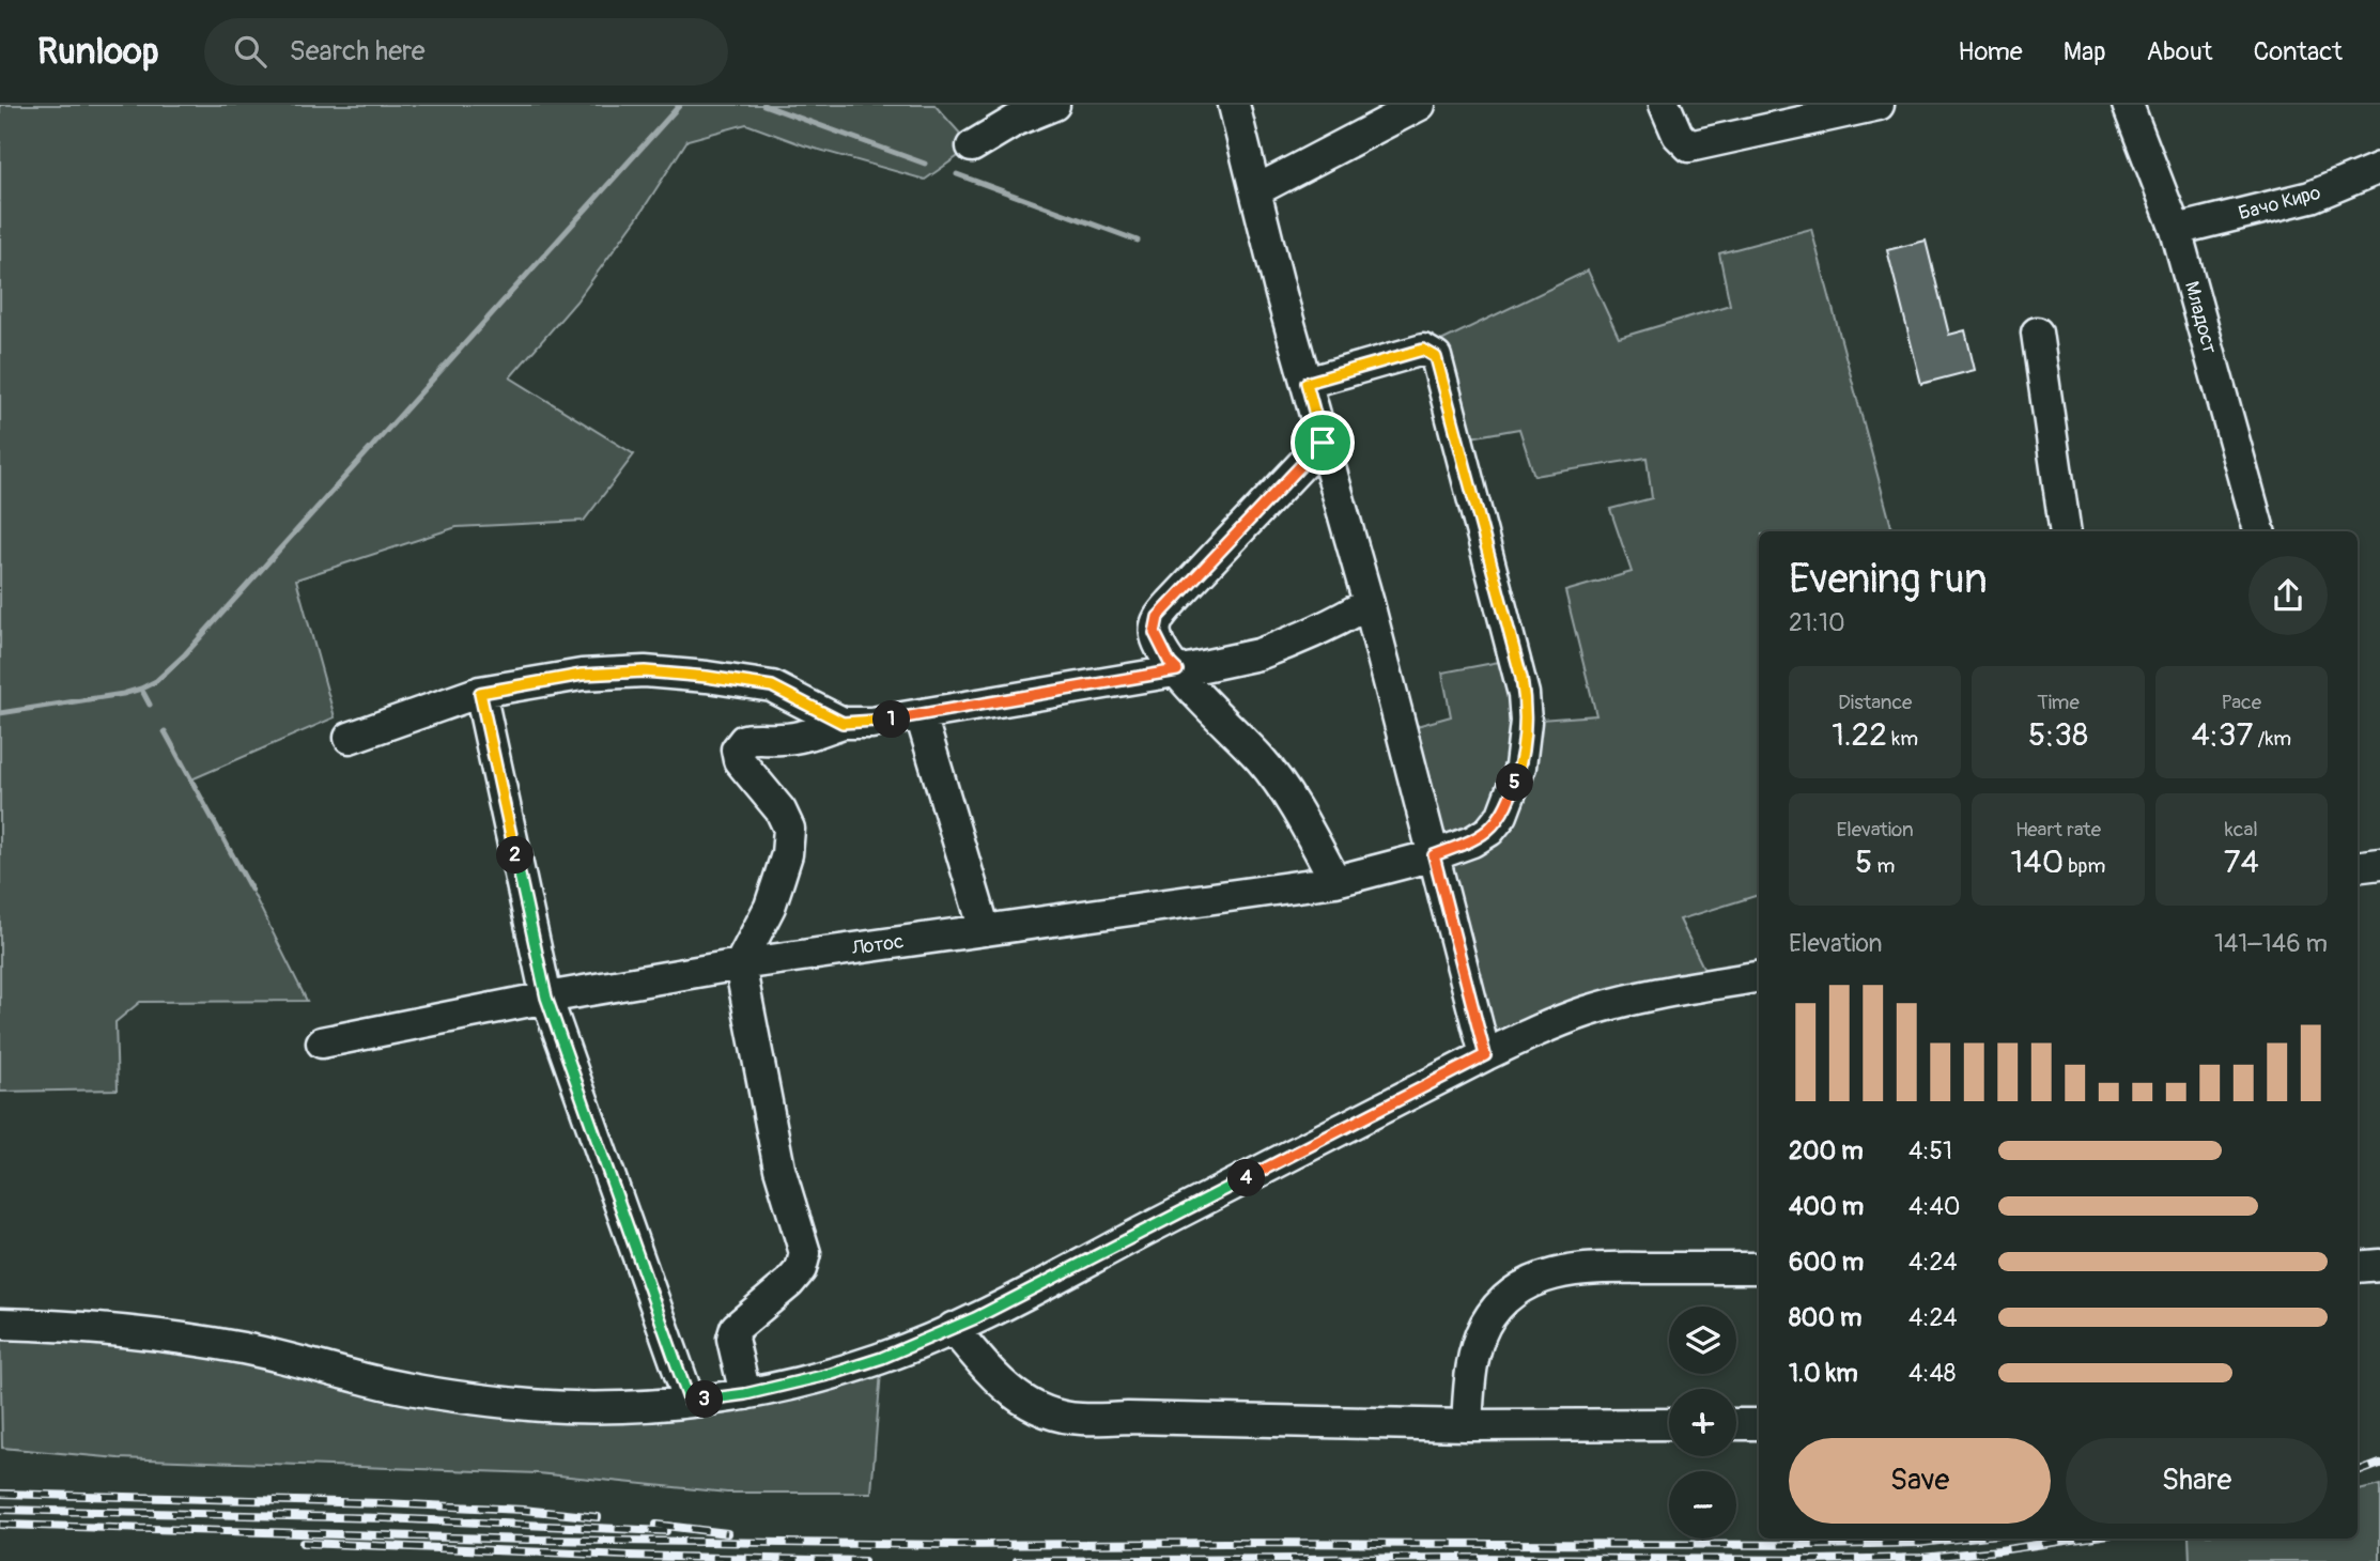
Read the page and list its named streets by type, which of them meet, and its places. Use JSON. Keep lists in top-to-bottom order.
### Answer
{
  "streets": {
    "street": ["Бачо Киро", "Младост", "Лотос"]
  },
  "crossings": [
    ["Бачо Киро", "Младост"]
  ],
  "page": {
    "header": "Runloop",
    "search": "Search here",
    "nav": [
      "Home",
      "Map",
      "About",
      "Contact"
    ],
    "heading": ["Evening run", "21:10"],
    "stats": [
      ["Distance", "1.22 km"],
      ["Time", "5:38"],
      ["Pace", "4:37 /km"],
      ["Elevation", "5 m"],
      ["Heart rate", "140 bpm"],
      ["kcal", "74"]
    ],
    "pins": [
      "1",
      "5",
      "2",
      "4",
      "3"
    ],
    "chart": ["Elevation", "141–146 m"],
    "list": [
      {
        "name": "200 m",
        "note": "4:51"
      },
      {
        "name": "400 m",
        "note": "4:40"
      },
      {
        "name": "600 m",
        "note": "4:24"
      },
      {
        "name": "800 m",
        "note": "4:24"
      },
      {
        "name": "1.0 km",
        "note": "4:48"
      }
    ],
    "map_buttons": ["+", "−"],
    "buttons": ["Save", "Share"]
  }
}
